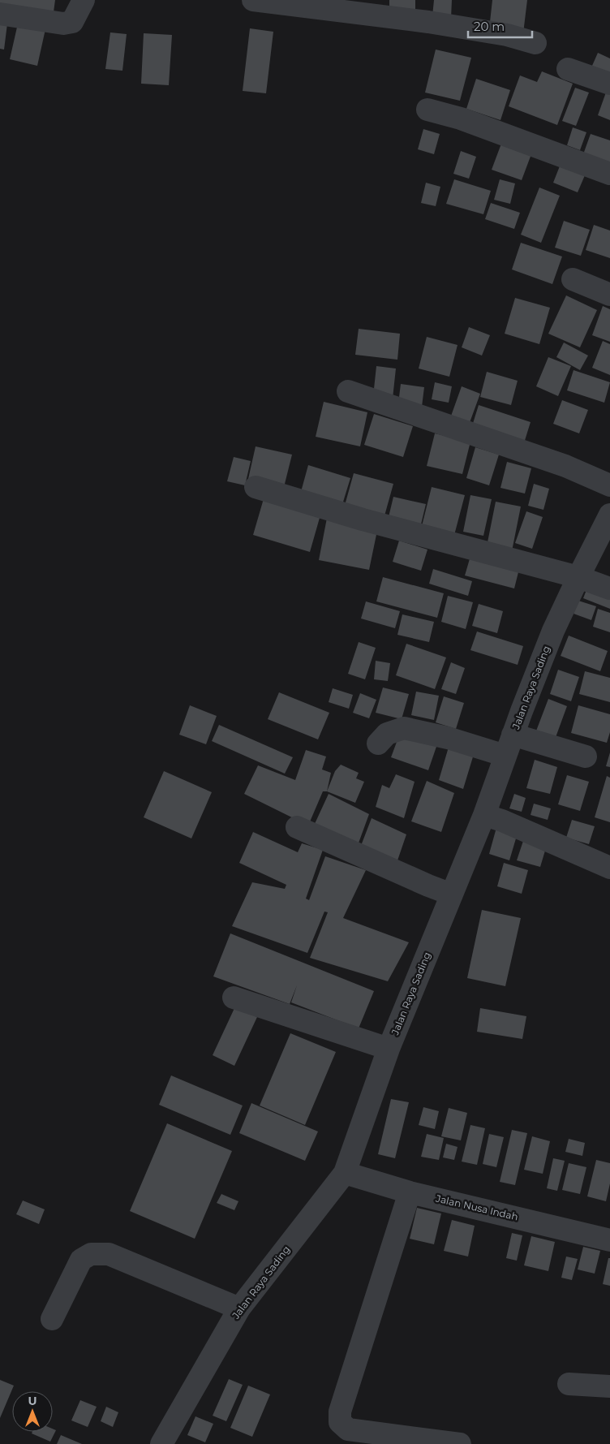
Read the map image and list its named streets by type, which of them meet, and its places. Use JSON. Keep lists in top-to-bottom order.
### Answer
{
  "streets": {
    "street": ["Jalan Raya Sading", "Jalan Nusa Indah"]
  },
  "crossings": [
    ["Jalan Raya Sading", "Jalan Nusa Indah"]
  ],
  "scale_bar": "20 m",
  "north": "top"
}
